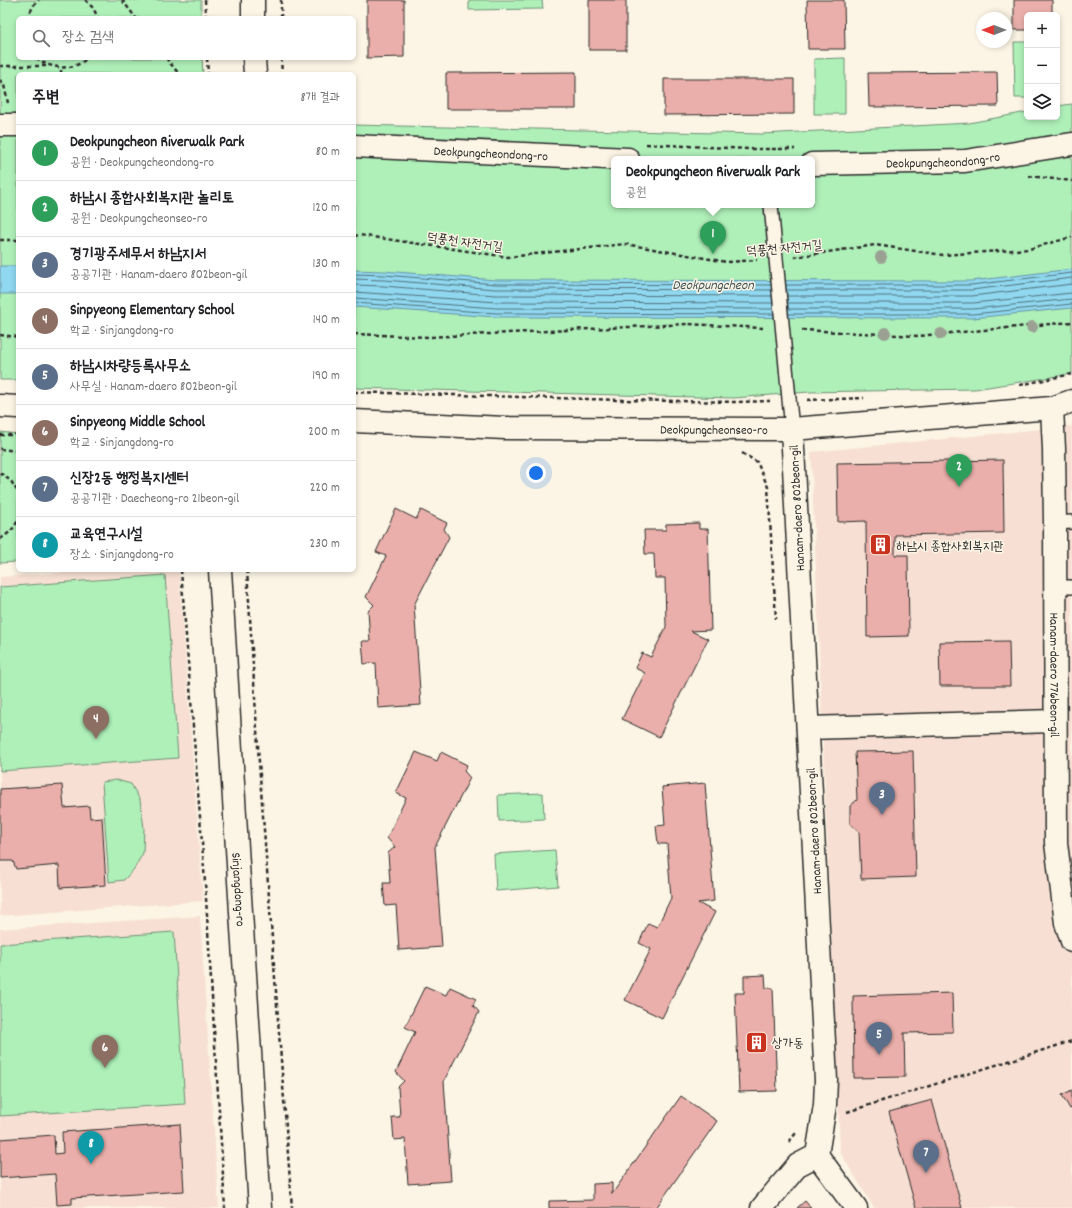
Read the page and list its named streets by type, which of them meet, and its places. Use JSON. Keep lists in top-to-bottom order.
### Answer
{
  "streets": {
    "street": [
      "Deokpungcheondong-ro",
      "Deokpungcheonseo-ro",
      "Hanam-daero 802beon-gil",
      "Hanam-daero 776beon-gil",
      "Sinjangdong-ro"
    ],
    "path": ["덕풍천 자전거길"]
  },
  "crossings": [
    ["Deokpungcheonseo-ro", "Hanam-daero 802beon-gil"],
    ["Deokpungcheonseo-ro", "Hanam-daero 776beon-gil"]
  ],
  "water": ["Deokpungcheon"],
  "places": {
    "building": ["하남시 종합사회복지관", "상가동"]
  },
  "north": "left",
  "page": {
    "map_buttons": ["+", "−"],
    "search": "장소 검색",
    "heading": ["주변", "8개 결과"],
    "list": [
      {
        "mark": "1",
        "name": "Deokpungcheon Riverwalk Park",
        "note": "공원 · Deokpungcheondong-ro",
        "value": "80 m"
      },
      {
        "mark": "2",
        "name": "하남시 종합사회복지관 놀리토",
        "note": "공원 · Deokpungcheonseo-ro",
        "value": "120 m"
      },
      {
        "mark": "3",
        "name": "경기광주세무서 하남지서",
        "note": "공공기관 · Hanam-daero 802beon-gil",
        "value": "130 m"
      },
      {
        "mark": "4",
        "name": "Sinpyeong Elementary School",
        "note": "학교 · Sinjangdong-ro",
        "value": "140 m"
      },
      {
        "mark": "5",
        "name": "하남시차량등록사무소",
        "note": "사무실 · Hanam-daero 802beon-gil",
        "value": "190 m"
      },
      {
        "mark": "6",
        "name": "Sinpyeong Middle School",
        "note": "학교 · Sinjangdong-ro",
        "value": "200 m"
      },
      {
        "mark": "7",
        "name": "신장2동 행정복지센터",
        "note": "공공기관 · Daecheong-ro 21beon-gil",
        "value": "220 m"
      },
      {
        "mark": "8",
        "name": "교육연구시설",
        "note": "장소 · Sinjangdong-ro",
        "value": "230 m"
      }
    ],
    "popup": ["Deokpungcheon Riverwalk Park", "공원"],
    "pins": [
      "1",
      "2",
      "4",
      "3",
      "5",
      "6",
      "8",
      "7"
    ]
  }
}
